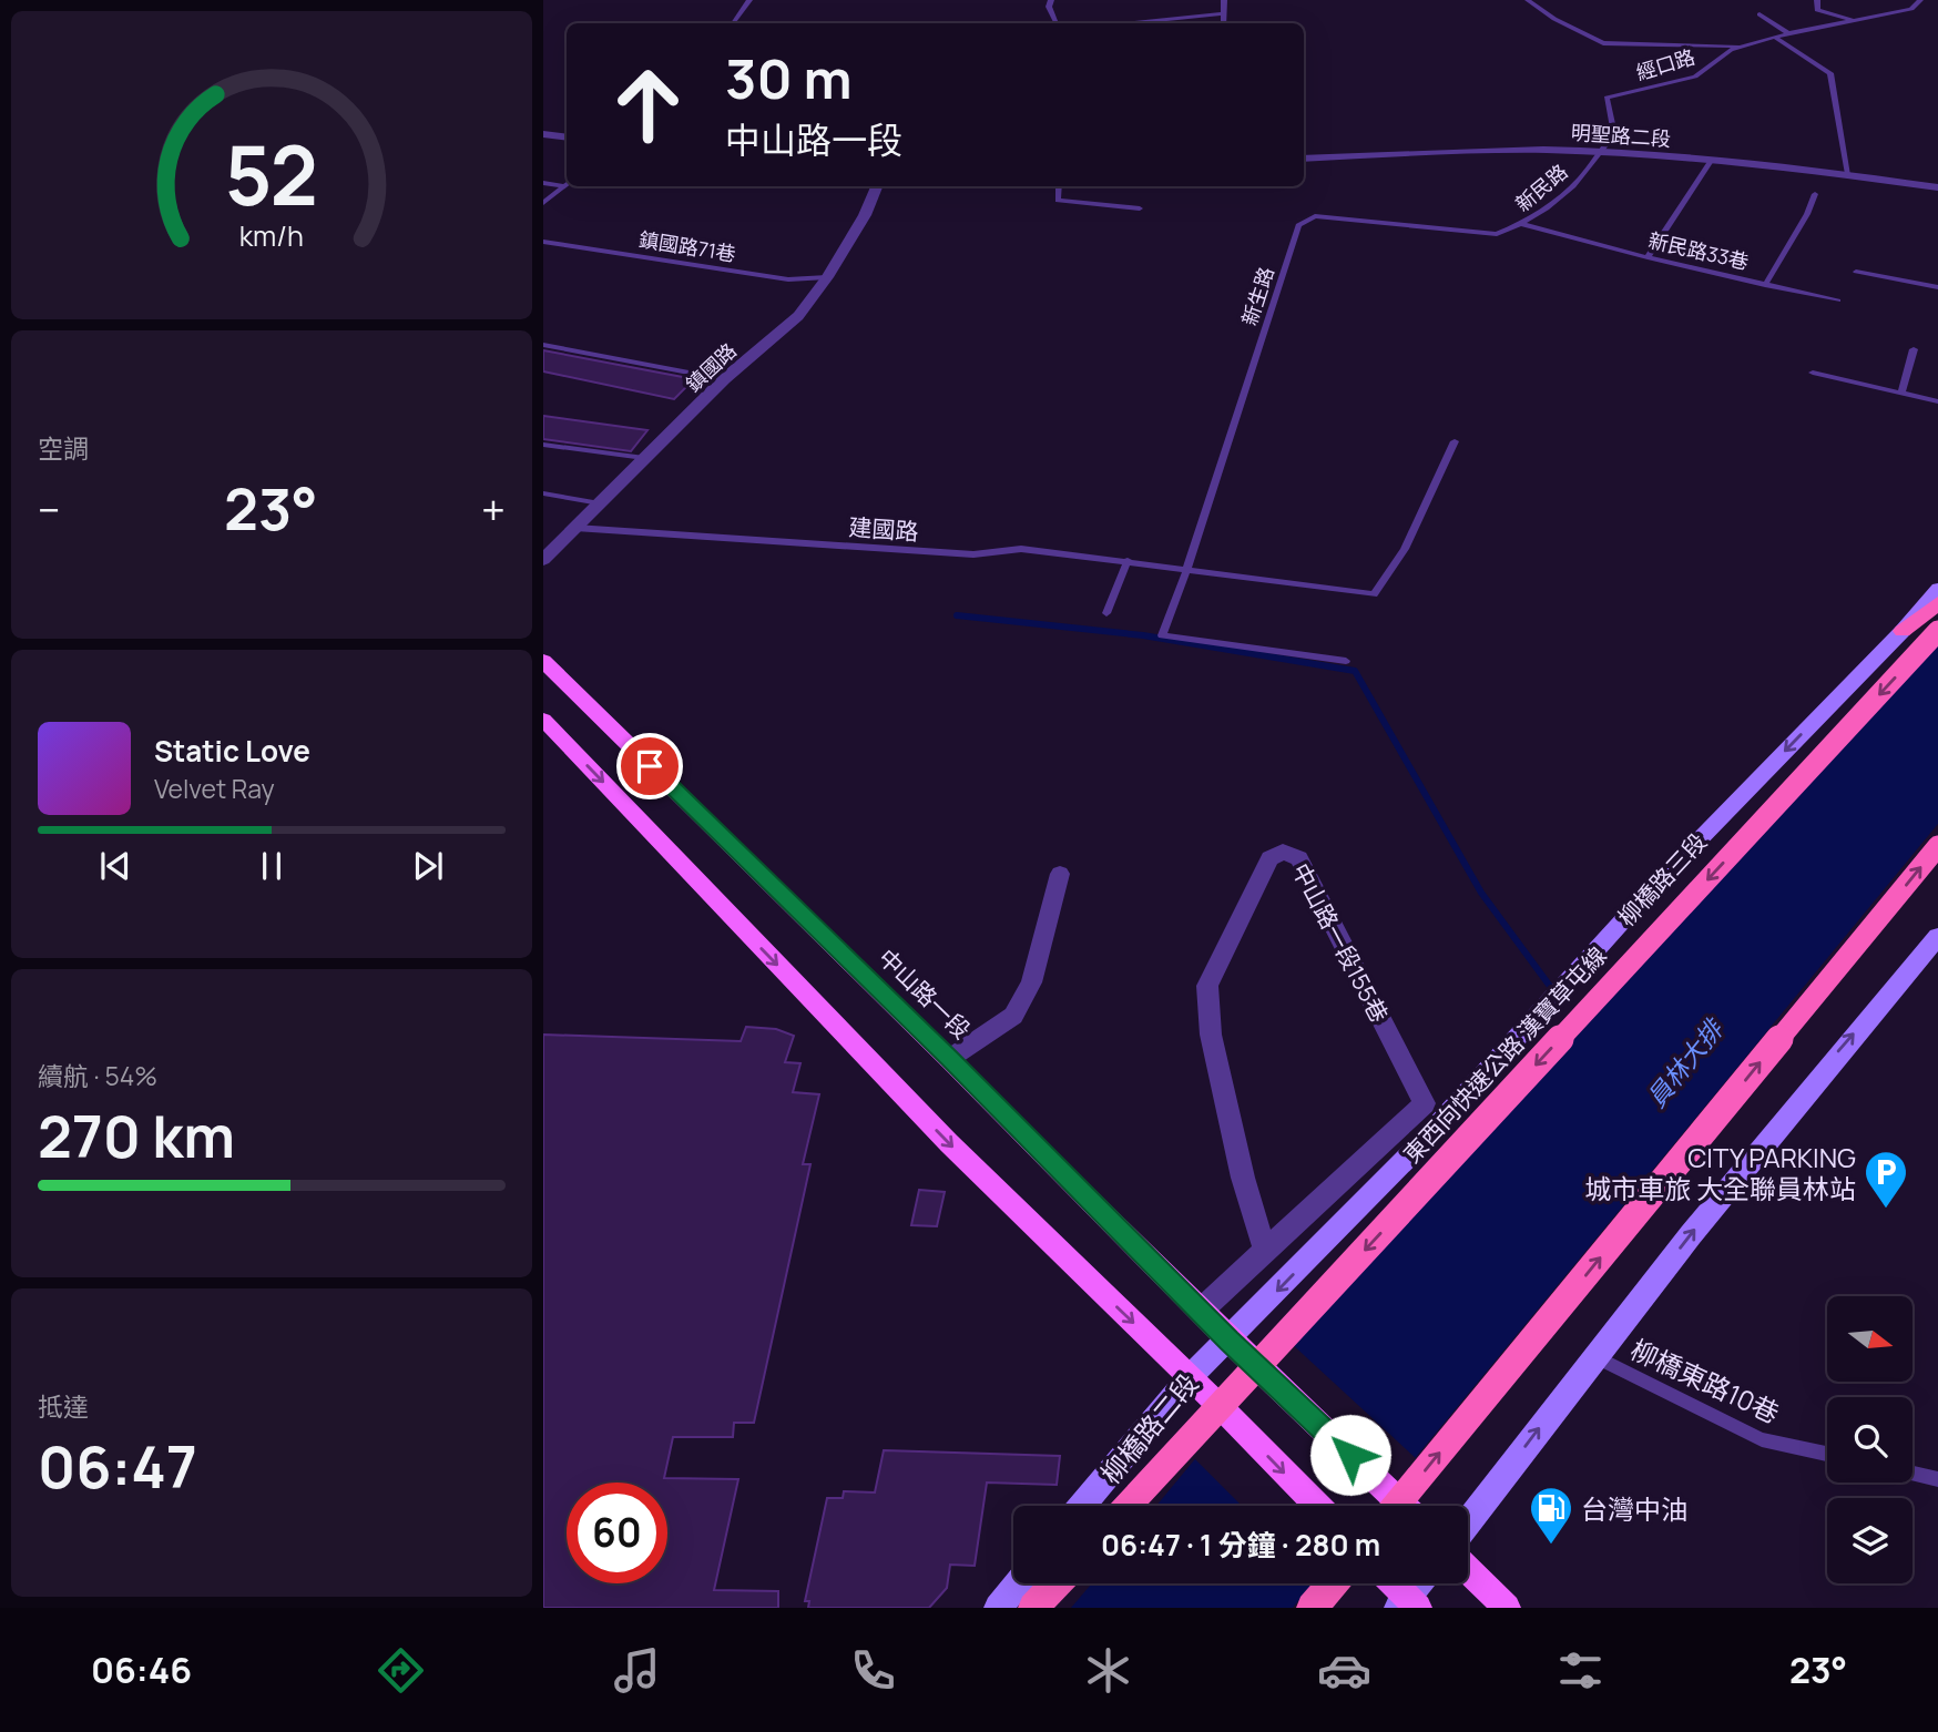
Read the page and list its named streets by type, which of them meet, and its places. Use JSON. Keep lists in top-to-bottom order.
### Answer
{
  "streets": {
    "highway": ["東西向快速公路 漢寶草屯線"],
    "main road": ["柳橋路三段", "中山路一段", "柳橋路二段"],
    "street": ["明聖路二段", "鎮國路", "中山路一段155巷"],
    "lane": [
      "經口路",
      "新民路",
      "鎮國路71巷",
      "新民路33巷",
      "新生路",
      "建國路",
      "柳橋東路10巷"
    ]
  },
  "crossings": [
    ["經口路", "明聖路二段"],
    ["經口路", "新民路"],
    ["明聖路二段", "新民路"],
    ["新民路", "新民路33巷"],
    ["新民路", "新生路"],
    ["鎮國路71巷", "鎮國路"],
    ["新生路", "建國路"],
    ["鎮國路", "建國路"],
    ["柳橋路三段", "中山路一段"],
    ["柳橋路三段", "柳橋路二段"],
    ["中山路一段155巷", "中山路一段"],
    ["中山路一段", "柳橋路二段"]
  ],
  "one_way": ["柳橋路三段"],
  "water": ["員林大排"],
  "places": {
    "parking": ["CITY PARKING 城市車旅 大全聯員林站"],
    "fuel station": ["台灣中油"]
  },
  "north": "right",
  "page": {
    "turn": ["30 m", "中山路一段"],
    "tile": [
      "空調",
      ["續航 · 54%", "270 km"],
      ["抵達", "06:47"]
    ],
    "heat": ["−", "23°", "+"],
    "song": ["Static Love", "Velvet Ray"],
    "limit": "60",
    "trip": "06:47 · 1 分鐘 · 280 m",
    "tabs": ["06:46", "23°"],
    "gauge": ["52", "km/h"]
  }
}
